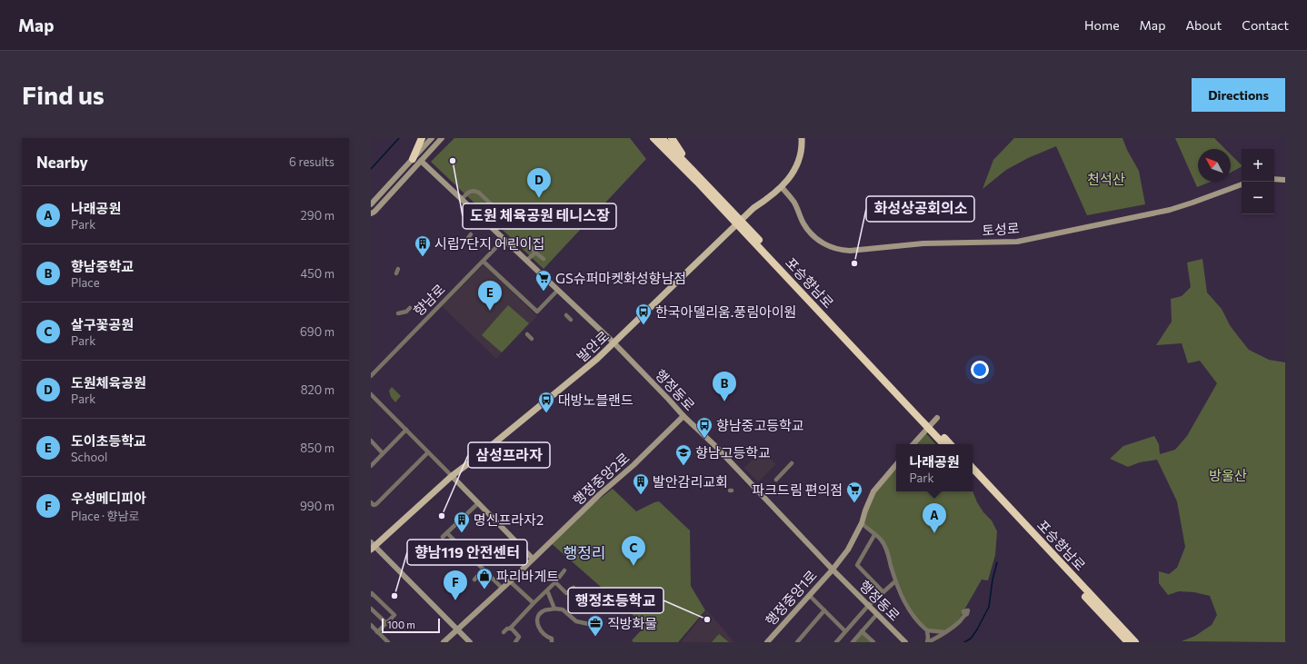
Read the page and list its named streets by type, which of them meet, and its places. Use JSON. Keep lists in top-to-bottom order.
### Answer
{
  "streets": {
    "highway": ["포승향남로"],
    "main road": ["발안로"],
    "street": [
      "토성로",
      "향남로",
      "행정동로",
      "행정중앙2로",
      "행정중앙1로"
    ]
  },
  "crossings": [
    ["토성로", "발안로"],
    ["향남로", "행정동로"],
    ["발안로", "행정동로"],
    ["행정동로", "행정중앙2로"],
    ["행정동로", "행정중앙1로"]
  ],
  "districts": ["행정리"],
  "parks": ["천석산", "방울산"],
  "places": {
    "other": [
      "도원 체육공원 테니스장",
      "화성상공회의소",
      "삼성프라자",
      "향남119 안전센터",
      "행정초등학교"
    ],
    "building": ["시립7단지 어린이집", "발안감리교회", "명신프라자2"],
    "supermarket": ["GS슈퍼마켓화성향남점", "파크드림 편의점"],
    "bus stop": ["한국아델리움.풍림아이원", "대방노블랜드", "향남중고등학교"],
    "school or university": ["향남고등학교"],
    "shop": ["파리바게트"],
    "office": ["직방화물"]
  },
  "scale_bar": "100 m",
  "north": "top left",
  "page": {
    "header": "Map",
    "nav": [
      "Home",
      "Map",
      "About",
      "Contact"
    ],
    "buttons": "Directions",
    "title": "Find us",
    "heading": ["Nearby", "6 results"],
    "map_buttons": ["+", "−"],
    "pins": [
      "D",
      "E",
      "B",
      "A",
      "C",
      "F"
    ],
    "list": [
      {
        "mark": "A",
        "name": "나래공원",
        "note": "Park",
        "value": "290 m"
      },
      {
        "mark": "B",
        "name": "향남중학교",
        "note": "Place",
        "value": "450 m"
      },
      {
        "mark": "C",
        "name": "살구꽃공원",
        "note": "Park",
        "value": "690 m"
      },
      {
        "mark": "D",
        "name": "도원체육공원",
        "note": "Park",
        "value": "820 m"
      },
      {
        "mark": "E",
        "name": "도이초등학교",
        "note": "School",
        "value": "850 m"
      },
      {
        "mark": "F",
        "name": "우성메디피아",
        "note": "Place · 향남로",
        "value": "990 m"
      }
    ],
    "popup": ["나래공원", "Park"],
    "scale": "100 m"
  }
}
